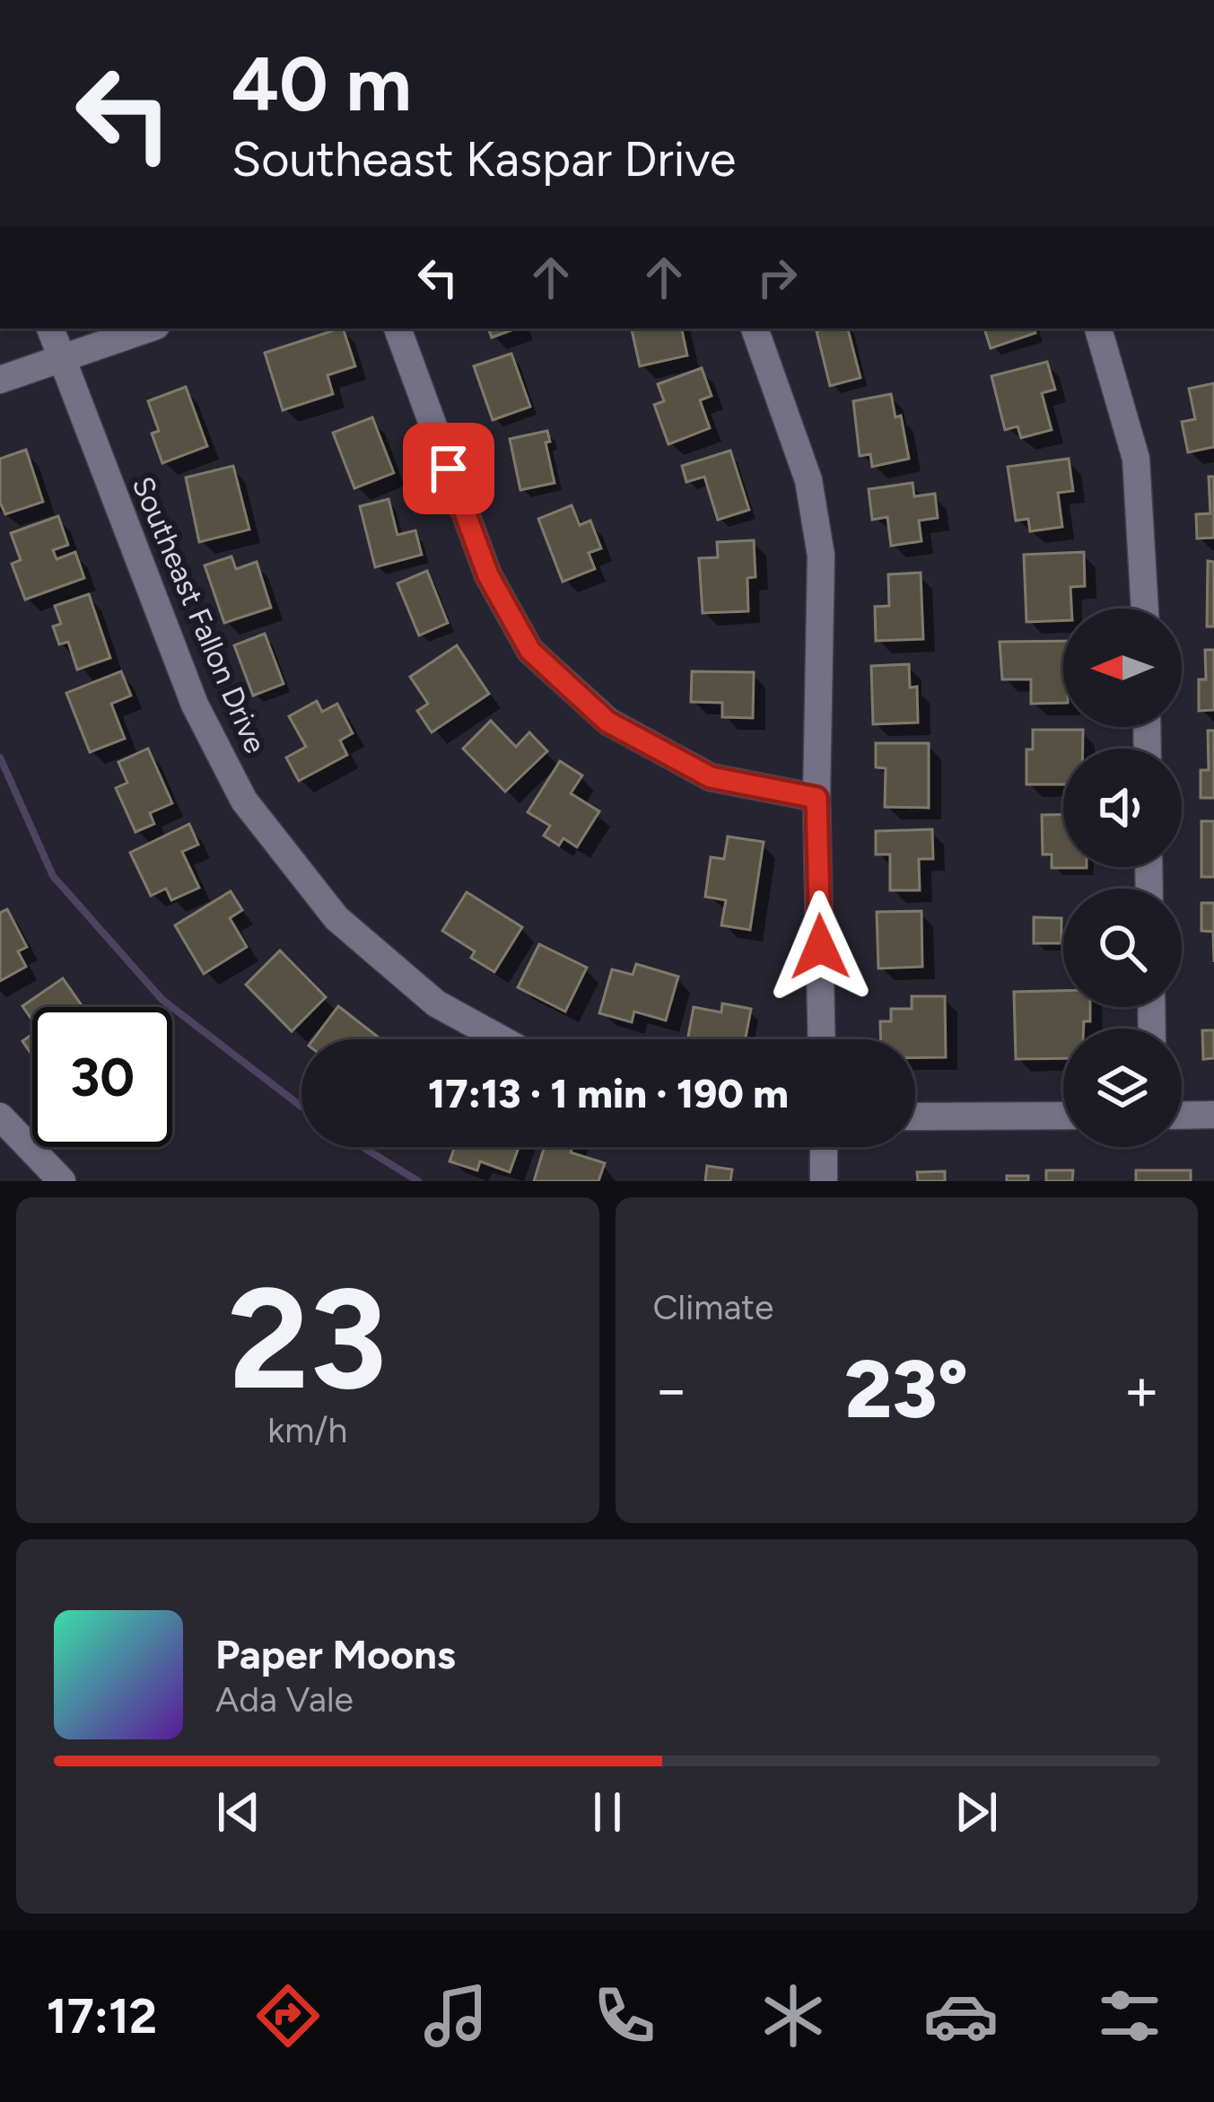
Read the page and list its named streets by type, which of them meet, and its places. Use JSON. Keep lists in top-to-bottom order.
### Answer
{
  "streets": {
    "street": ["Southeast Fallon Drive"]
  },
  "north": "left",
  "page": {
    "turn": ["40 m", "Southeast Kaspar Drive"],
    "limit": "30",
    "trip": "17:13 · 1 min · 190 m",
    "tile": [
      ["23", "km/h"],
      "Climate"
    ],
    "heat": ["−", "23°", "+"],
    "song": ["Paper Moons", "Ada Vale"],
    "tabs": "17:12"
  }
}
